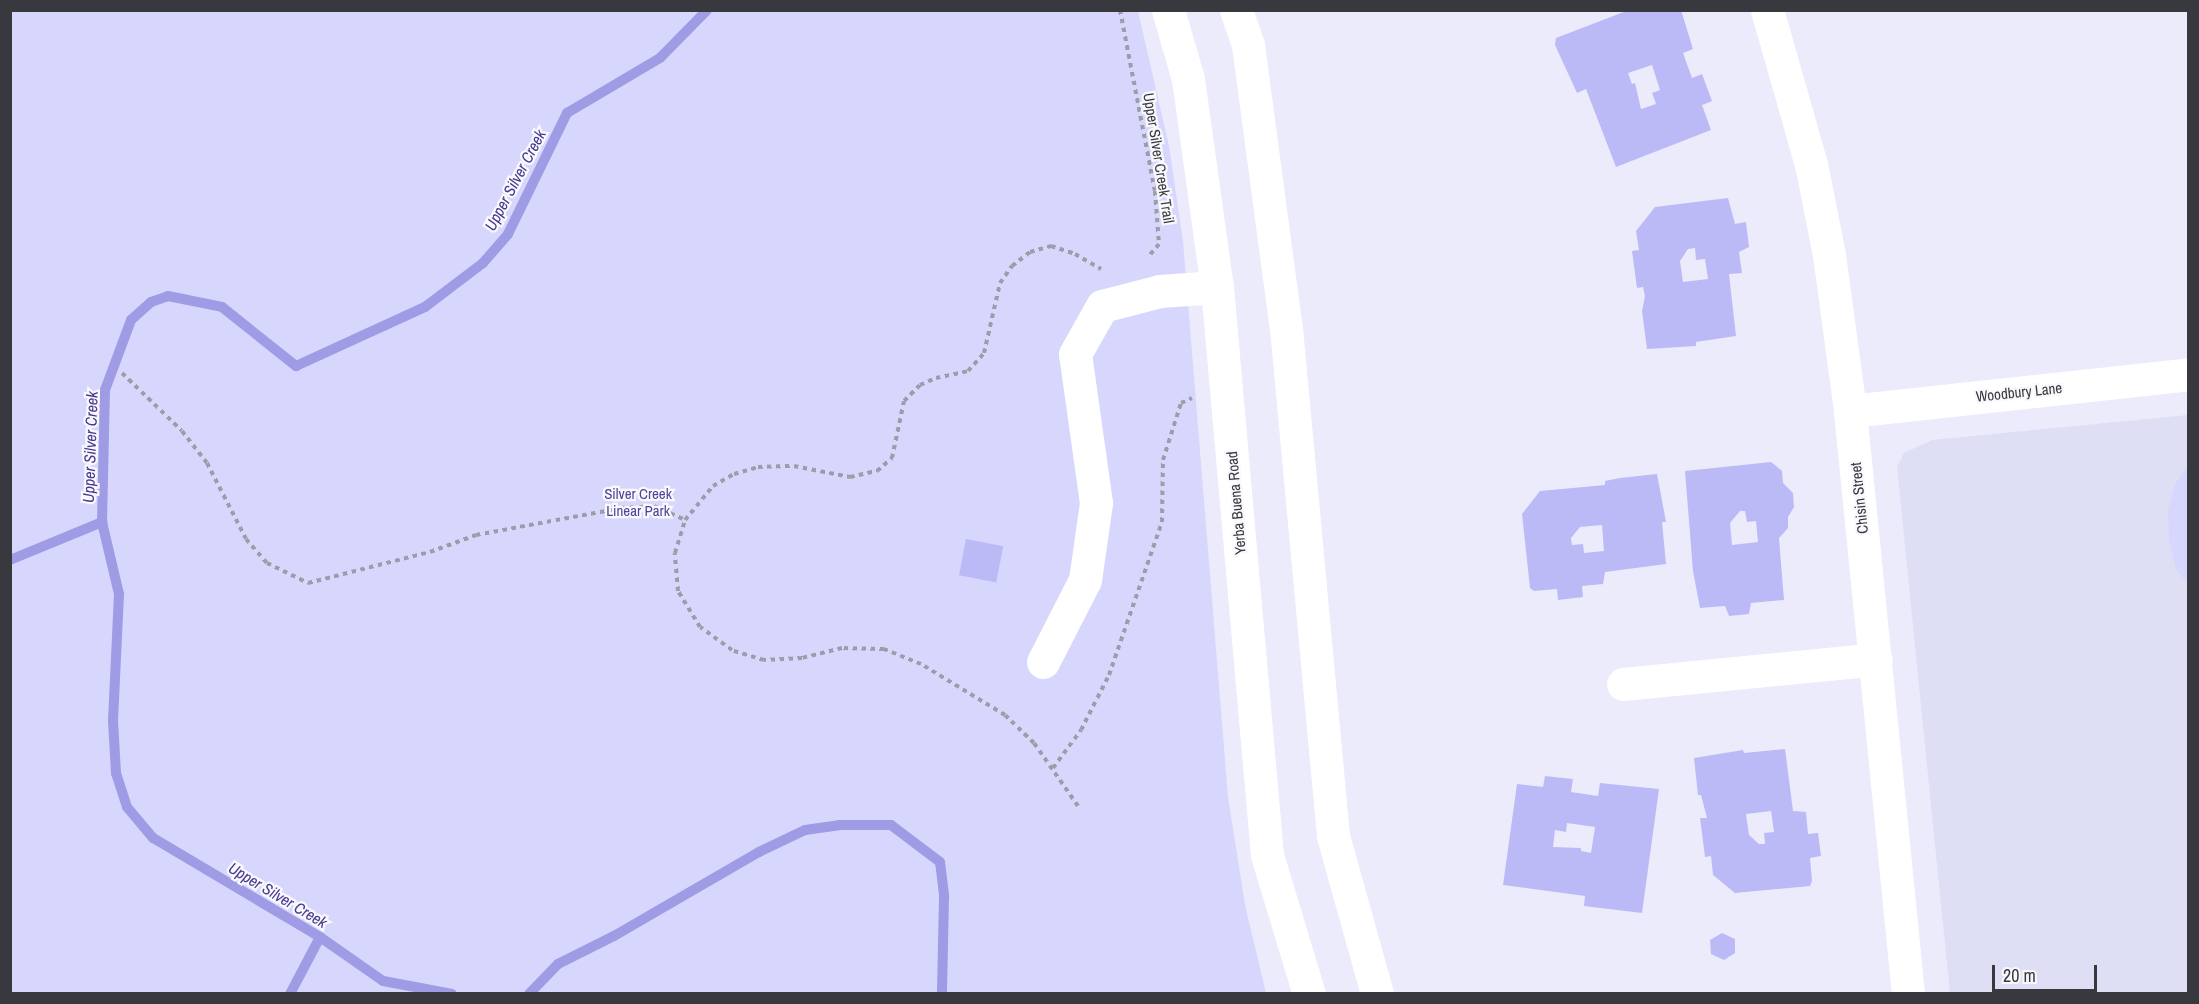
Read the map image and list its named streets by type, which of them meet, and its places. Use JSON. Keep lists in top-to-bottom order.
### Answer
{
  "streets": {
    "main road": ["Woodbury Lane", "Chisin Street", "Yerba Buena Road"],
    "path": ["Upper Silver Creek Trail"]
  },
  "crossings": [
    ["Woodbury Lane", "Chisin Street"]
  ],
  "water": ["Upper Silver Creek"],
  "parks": ["Silver Creek Linear Park"],
  "scale_bar": "20 m"
}
